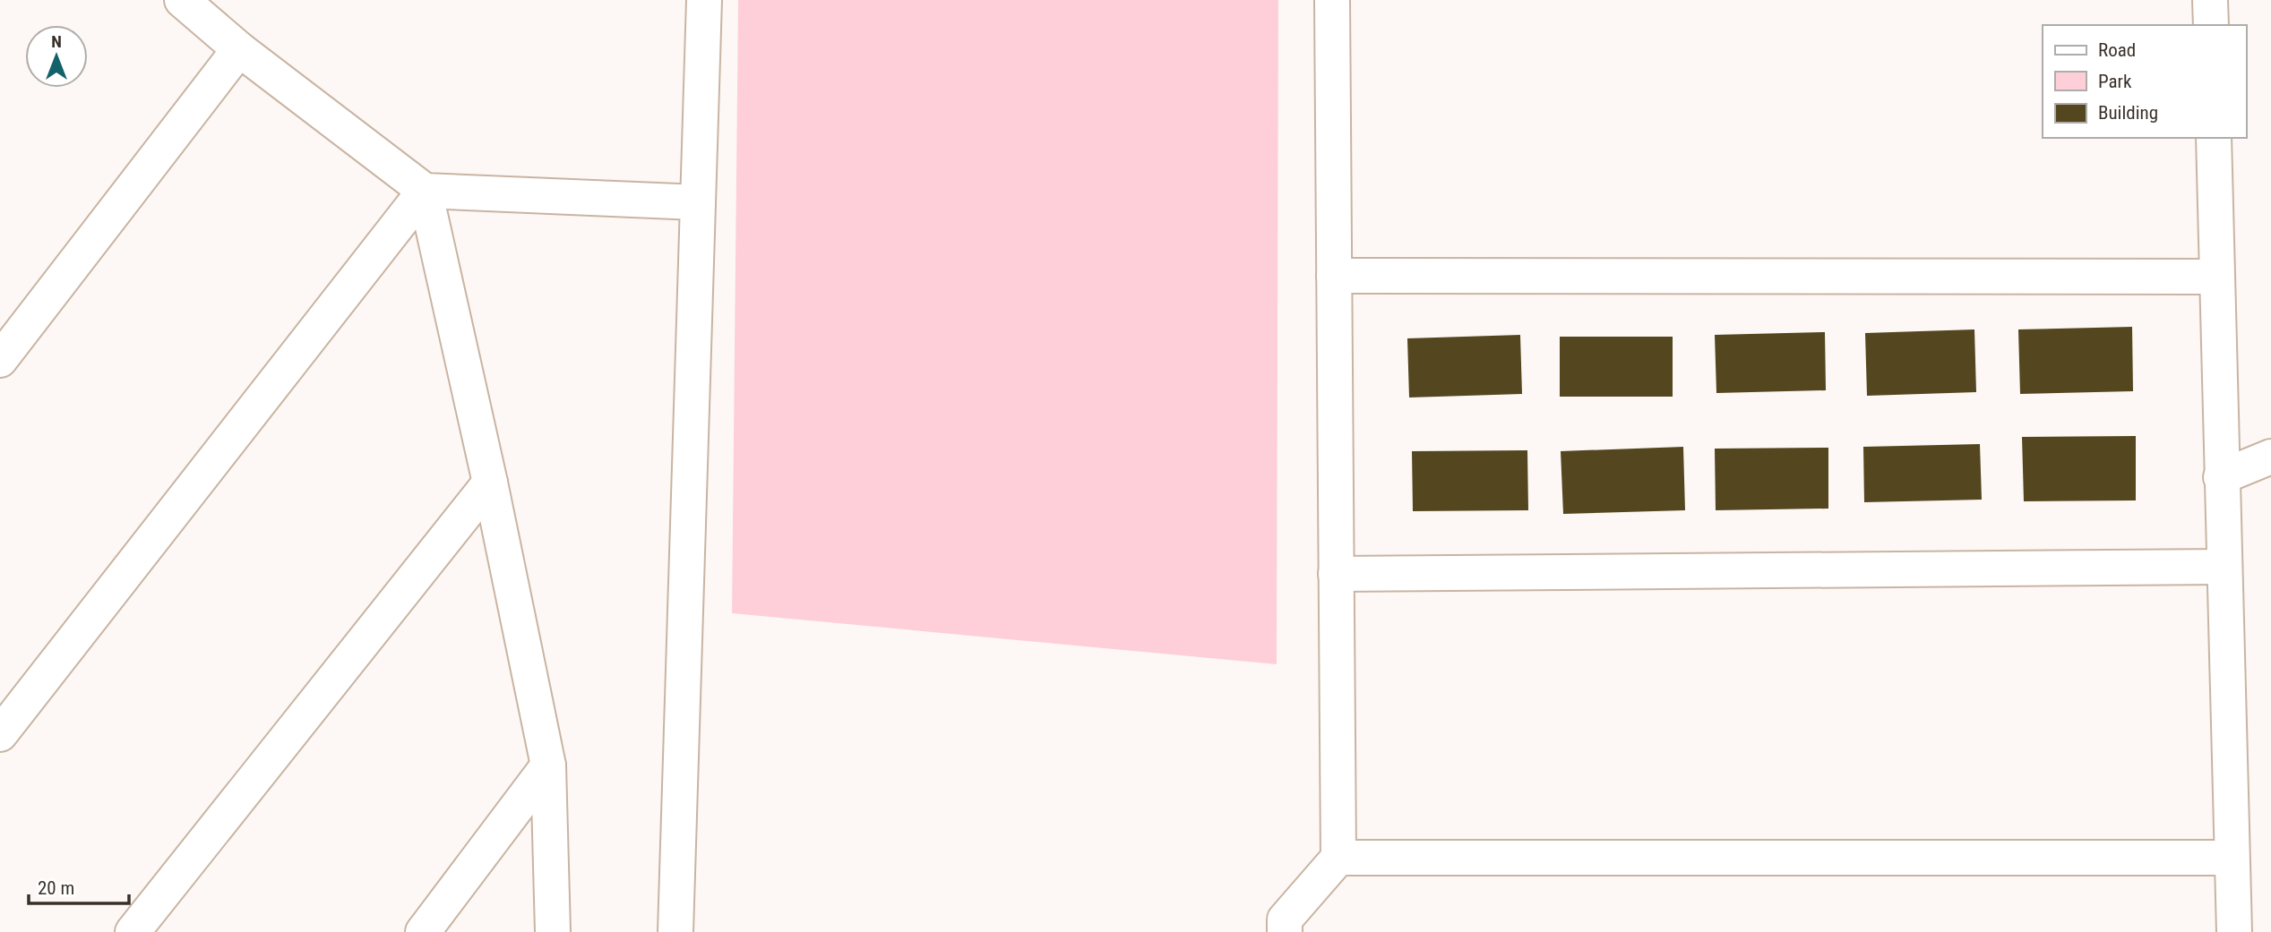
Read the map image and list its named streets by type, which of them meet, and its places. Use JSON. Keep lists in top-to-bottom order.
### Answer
{
  "legend": ["Road", "Park", "Building"],
  "scale_bar": "20 m",
  "north": "top"
}
